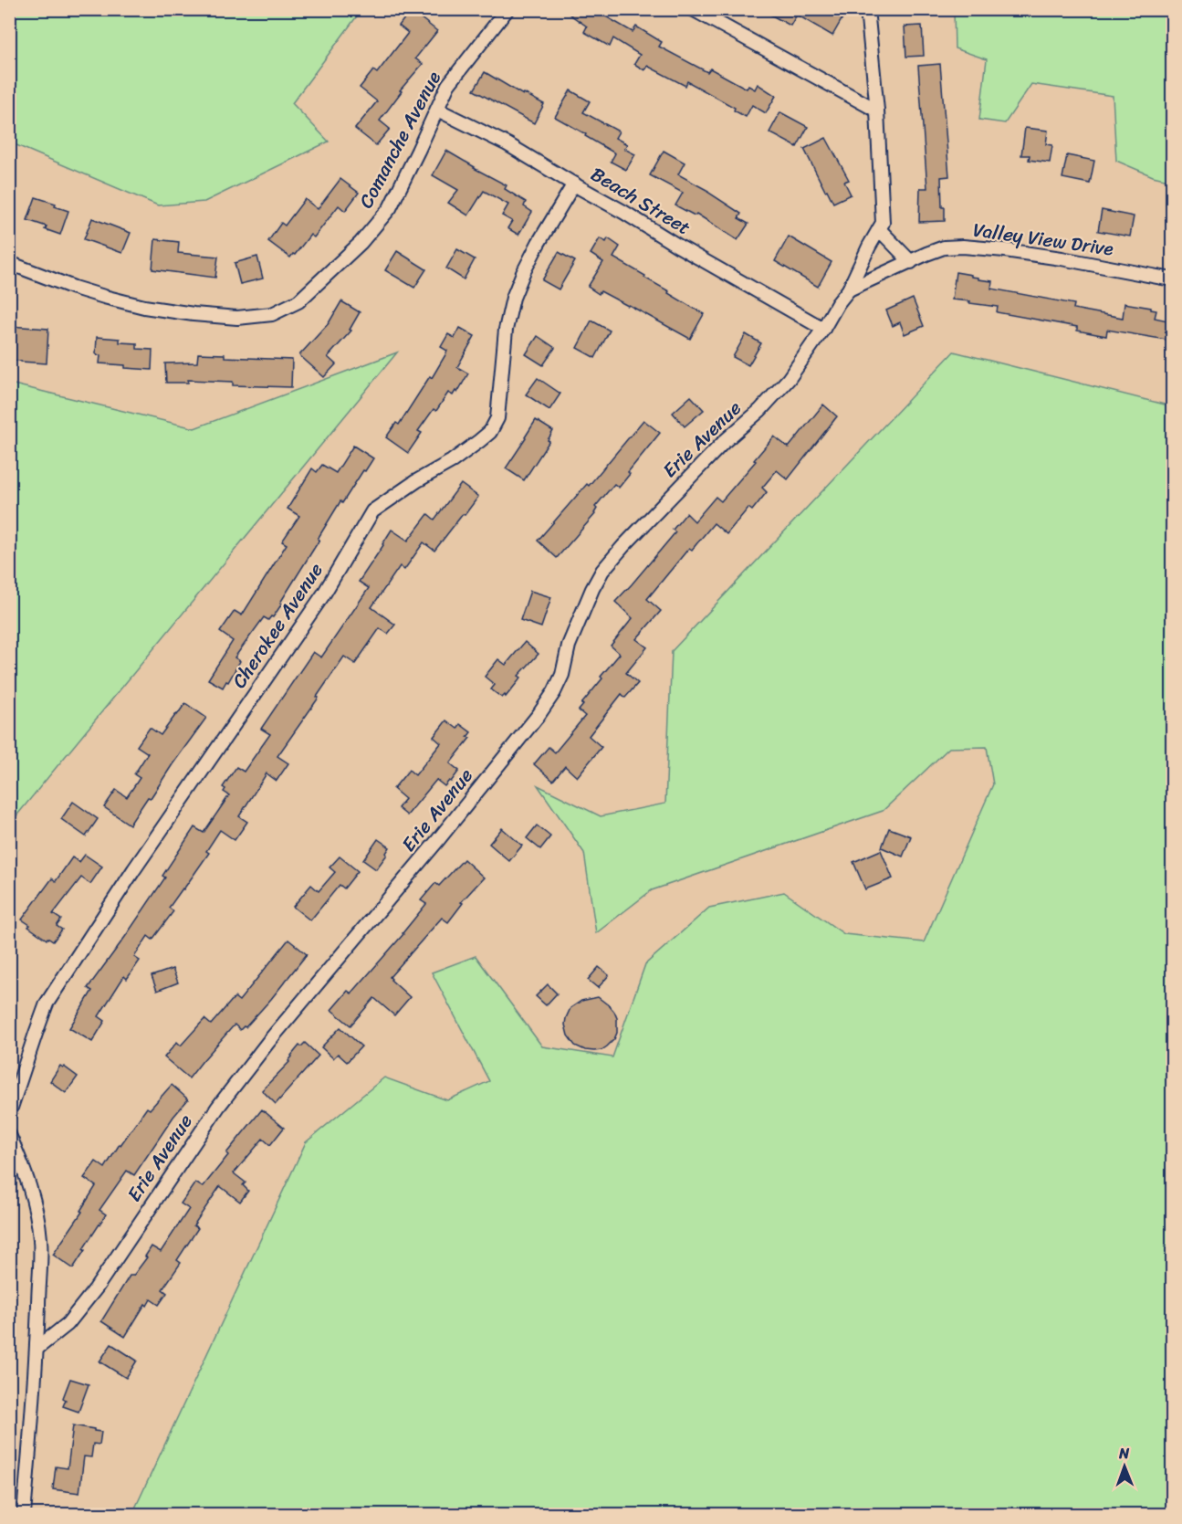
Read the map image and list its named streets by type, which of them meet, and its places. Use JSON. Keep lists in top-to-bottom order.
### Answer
{
  "streets": {
    "street": [
      "Comanche Avenue",
      "Beach Street",
      "Valley View Drive",
      "Erie Avenue",
      "Cherokee Avenue"
    ]
  },
  "crossings": [
    ["Comanche Avenue", "Beach Street"],
    ["Beach Street", "Erie Avenue"],
    ["Beach Street", "Cherokee Avenue"]
  ],
  "north": "top"
}
